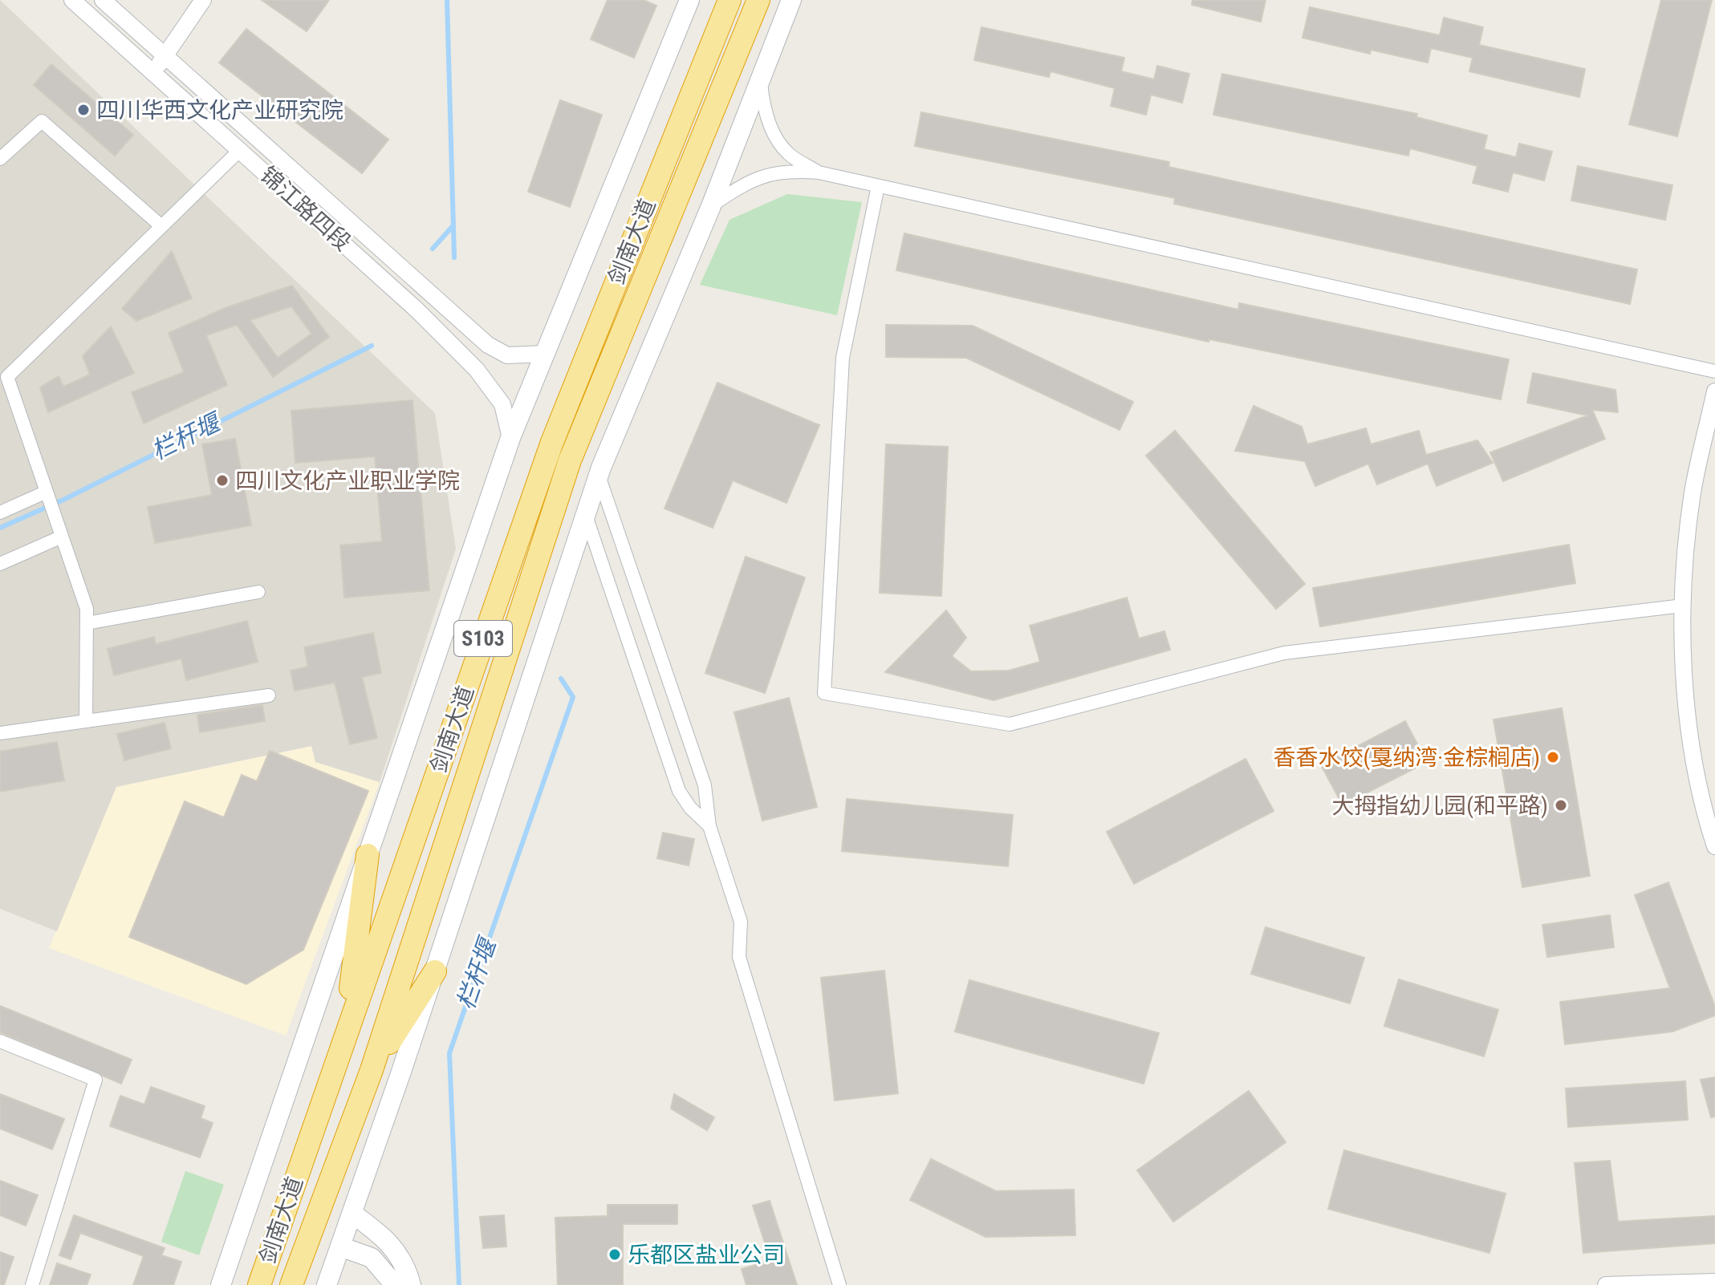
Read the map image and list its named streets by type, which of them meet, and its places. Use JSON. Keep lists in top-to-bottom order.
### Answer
{
  "streets": {
    "highway": ["剑南大道", "S103"],
    "street": ["锦江路四段"]
  },
  "water": ["栏杆堰"],
  "places": [
    "四川华西文化产业研究院",
    "四川文化产业职业学院",
    "香香水饺(戛纳湾·金棕榈店)",
    "大拇指幼儿园(和平路)",
    "乐都区盐业公司"
  ]
}
